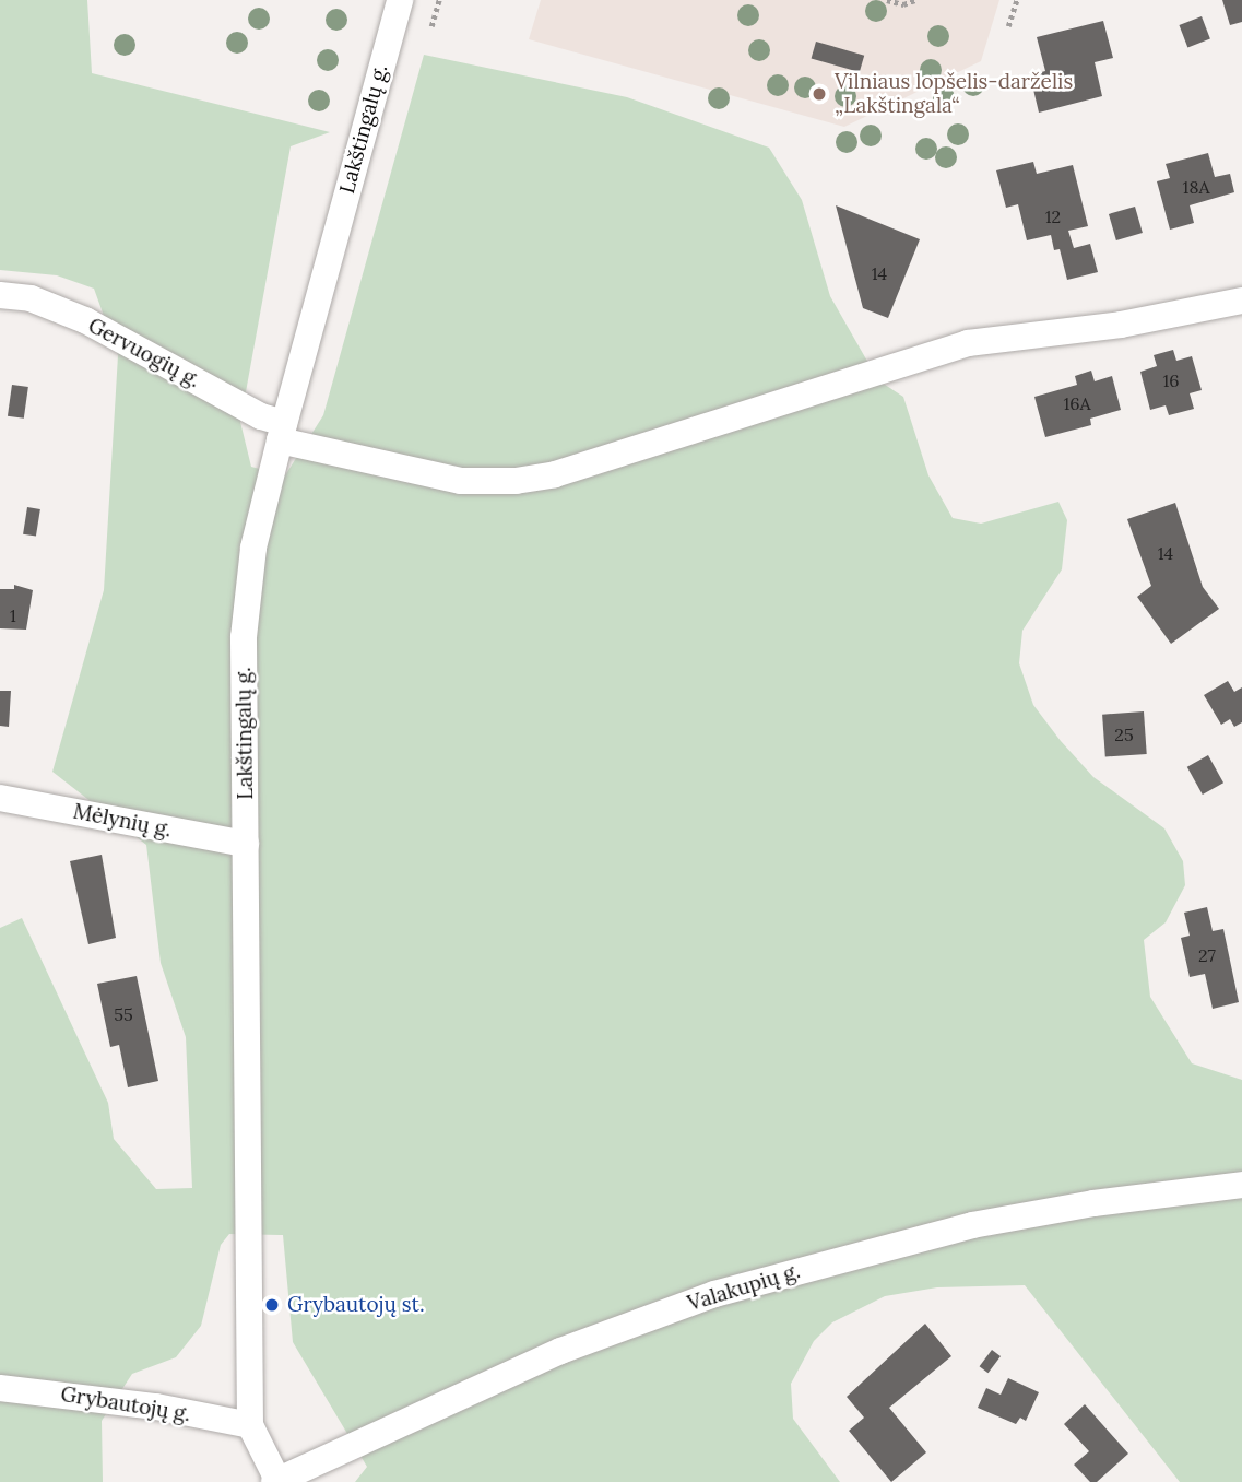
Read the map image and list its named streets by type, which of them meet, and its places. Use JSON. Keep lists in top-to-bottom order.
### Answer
{
  "streets": {
    "street": [
      "Lakštingalų g.",
      "Gervuogių g.",
      "Mėlynių g.",
      "Valakupių g.",
      "Grybautojų g."
    ]
  },
  "crossings": [
    ["Lakštingalų g.", "Gervuogių g."],
    ["Lakštingalų g.", "Mėlynių g."],
    ["Lakštingalų g.", "Valakupių g."],
    ["Lakštingalų g.", "Grybautojų g."]
  ],
  "places": ["Vilniaus lopšelis-darželis „Lakštingala“", "Grybautojų st."],
  "house_numbers": [
    "18A",
    "12",
    "14",
    "16",
    "16A",
    "14",
    "1",
    "25",
    "27",
    "55"
  ]
}
